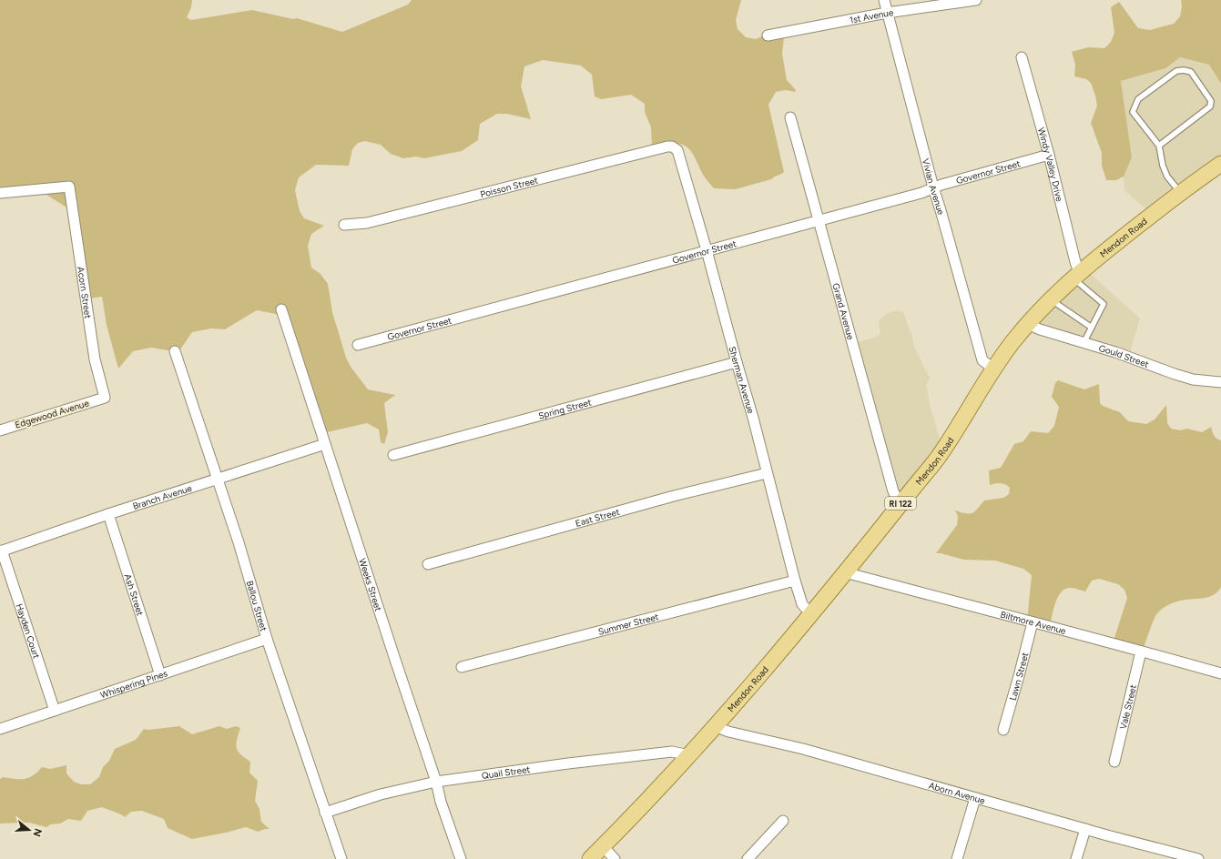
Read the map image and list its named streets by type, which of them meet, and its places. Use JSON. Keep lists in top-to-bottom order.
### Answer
{
  "streets": {
    "main road": ["Mendon Road", "RI 122"],
    "street": [
      "1st Avenue",
      "Windy Valley Drive",
      "Governor Street",
      "Poisson Street",
      "Vivian Avenue",
      "Acorn Street",
      "Grand Avenue",
      "Gould Street",
      "Sherman Avenue",
      "Spring Street",
      "Edgewood Avenue",
      "Branch Avenue",
      "East Street",
      "Weeks Street",
      "Ash Street",
      "Ballou Street",
      "Biltmore Avenue",
      "Summer Street",
      "Hayden Court",
      "Lawn Street",
      "Whispering Pines",
      "Vale Street",
      "Quail Street",
      "Aborn Avenue"
    ]
  },
  "crossings": [
    ["1st Avenue", "Vivian Avenue"],
    ["Windy Valley Drive", "Governor Street"],
    ["Windy Valley Drive", "Mendon Road"],
    ["Governor Street", "Vivian Avenue"],
    ["Governor Street", "Grand Avenue"],
    ["Governor Street", "Sherman Avenue"],
    ["Poisson Street", "Sherman Avenue"],
    ["Vivian Avenue", "Mendon Road"],
    ["Mendon Road", "Grand Avenue"],
    ["Mendon Road", "Gould Street"],
    ["Mendon Road", "Sherman Avenue"],
    ["Mendon Road", "Biltmore Avenue"],
    ["Mendon Road", "Quail Street"],
    ["Mendon Road", "Aborn Avenue"],
    ["Acorn Street", "Edgewood Avenue"],
    ["Sherman Avenue", "Spring Street"],
    ["Sherman Avenue", "East Street"],
    ["Sherman Avenue", "Summer Street"],
    ["Branch Avenue", "Weeks Street"],
    ["Branch Avenue", "Ash Street"],
    ["Branch Avenue", "Ballou Street"],
    ["Branch Avenue", "Hayden Court"],
    ["Weeks Street", "Quail Street"],
    ["Ash Street", "Whispering Pines"],
    ["Ballou Street", "Whispering Pines"],
    ["Ballou Street", "Quail Street"],
    ["Biltmore Avenue", "Lawn Street"],
    ["Biltmore Avenue", "Vale Street"],
    ["Hayden Court", "Whispering Pines"]
  ],
  "north": "right"
}
